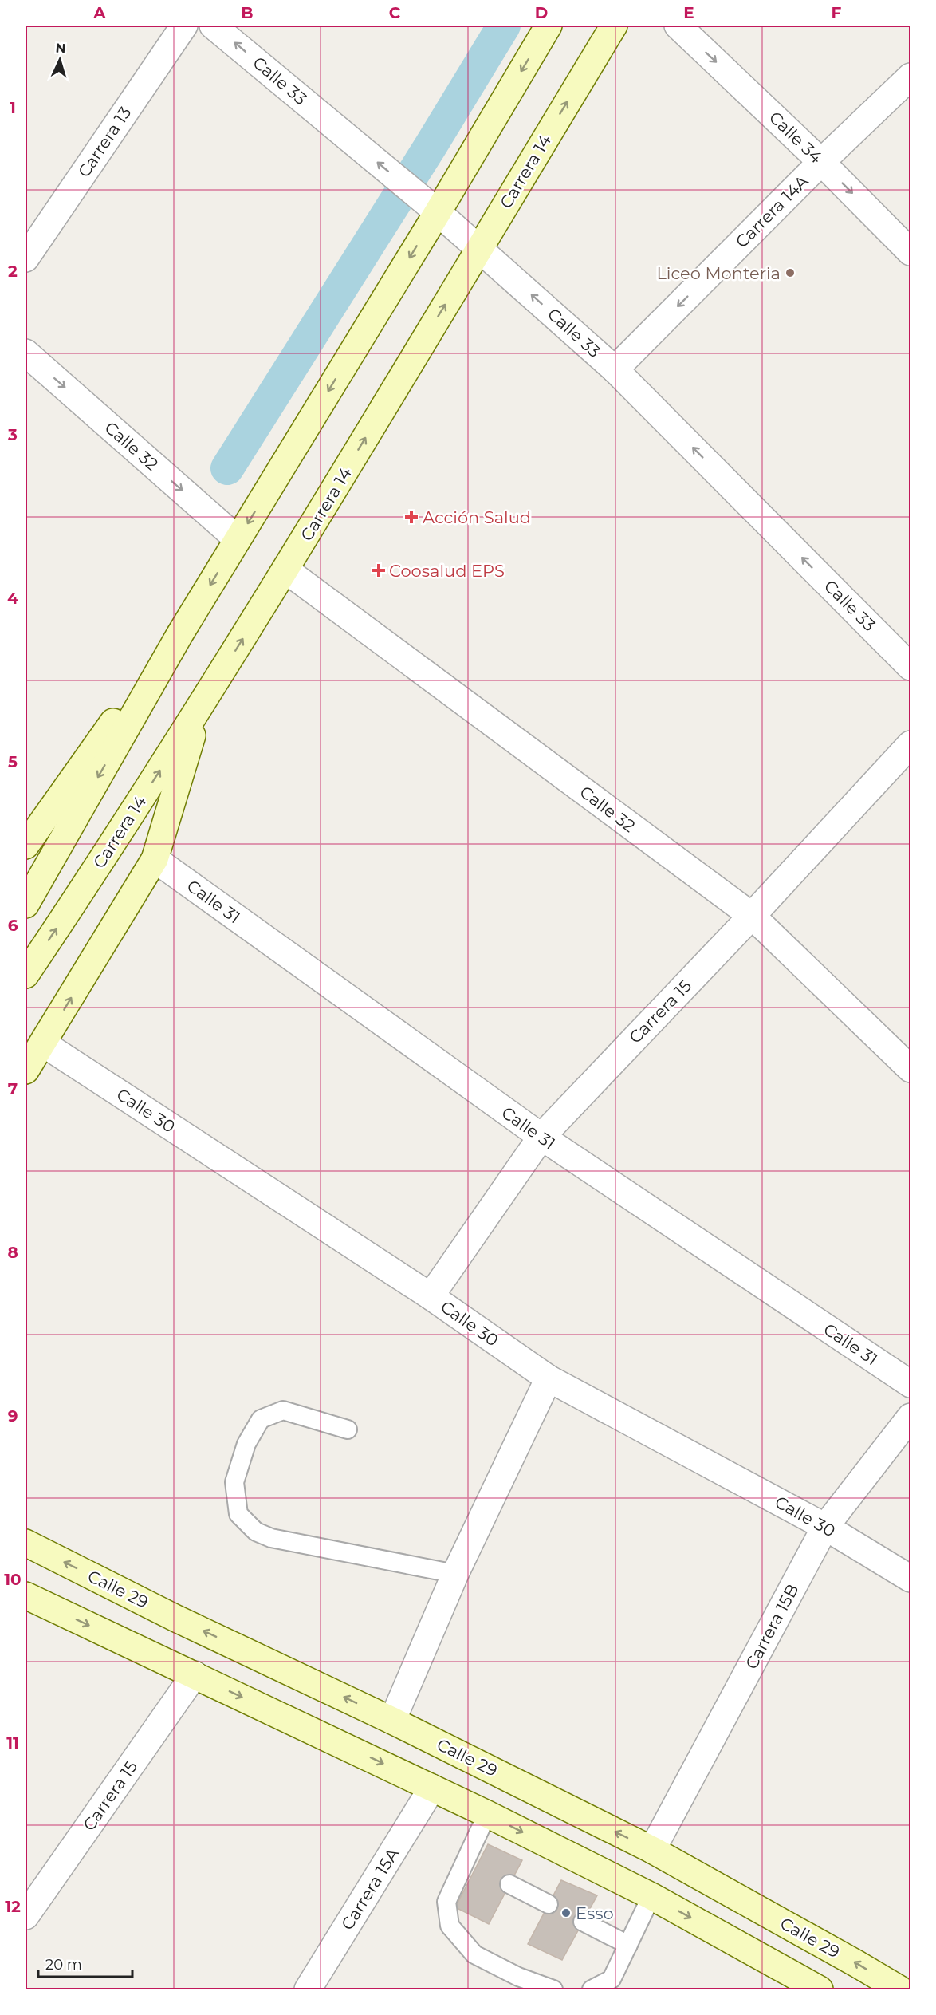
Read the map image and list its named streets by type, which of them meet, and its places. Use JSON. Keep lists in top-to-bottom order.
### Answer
{
  "streets": {
    "main road": ["Carrera 14", "Calle 29"],
    "street": [
      "Calle 33",
      "Calle 34",
      "Carrera 13",
      "Carrera 14A",
      "Calle 32",
      "Calle 31",
      "Carrera 15",
      "Calle 30",
      "Carrera 15B",
      "Carrera 15A"
    ]
  },
  "crossings": [
    ["Calle 33", "Carrera 14"],
    ["Calle 33", "Carrera 14A"],
    ["Calle 34", "Carrera 14A"],
    ["Carrera 14", "Calle 32"],
    ["Calle 32", "Carrera 15"],
    ["Calle 31", "Carrera 15"],
    ["Carrera 15", "Calle 30"],
    ["Calle 30", "Carrera 15B"],
    ["Calle 29", "Carrera 15B"]
  ],
  "one_way": ["Calle 33", "Calle 34", "Carrera 14A"],
  "places": {
    "other": ["Liceo Monteria", "Esso"],
    "health": ["Acción Salud", "Coosalud EPS"]
  },
  "scale_bar": "20 m",
  "north": "top",
  "grid": {
    "columns": [
      "A",
      "B",
      "C",
      "D",
      "E",
      "F"
    ],
    "rows": [
      "1",
      "2",
      "3",
      "4",
      "5",
      "6",
      "7",
      "8",
      "9",
      "10",
      "11",
      "12"
    ]
  }
}
